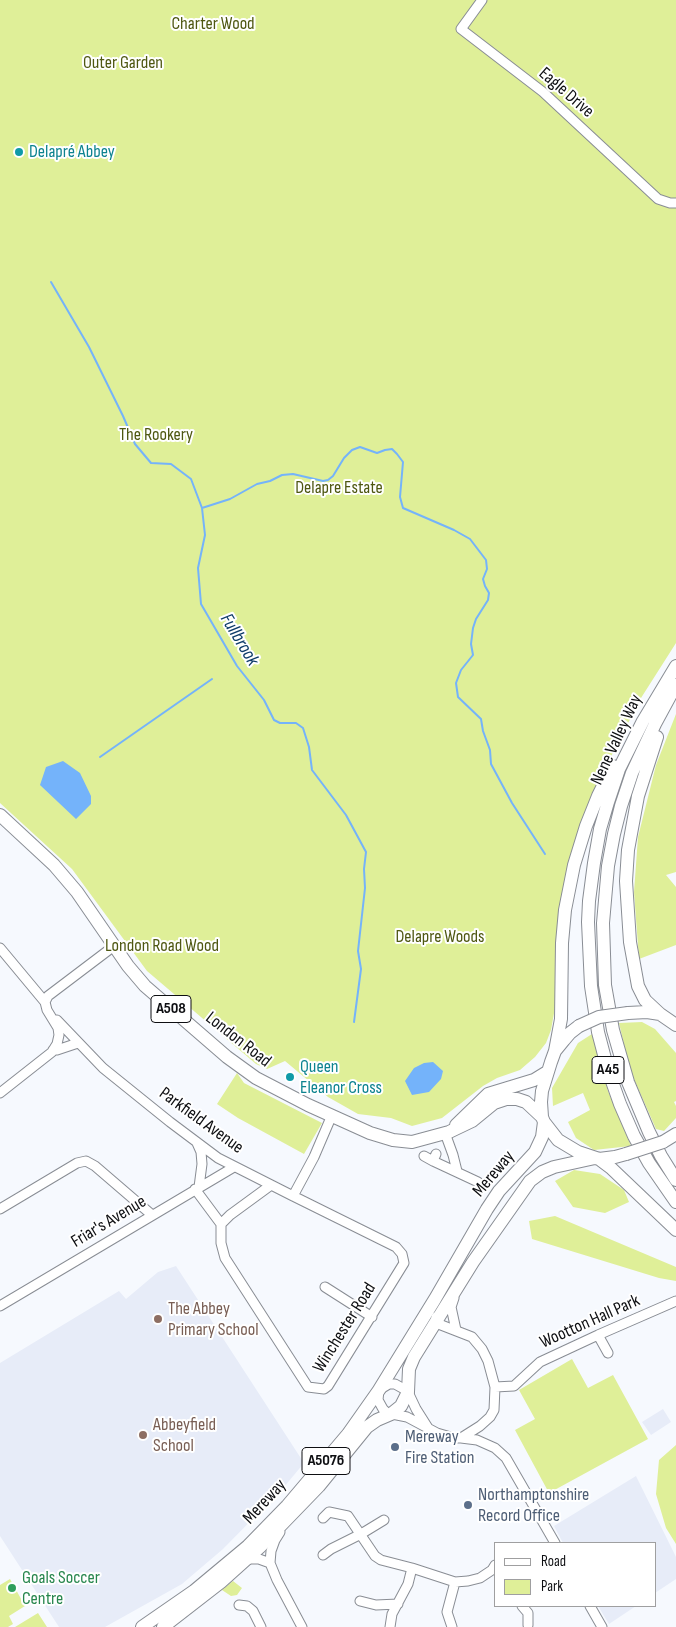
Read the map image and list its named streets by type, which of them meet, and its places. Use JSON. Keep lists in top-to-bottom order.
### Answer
{
  "streets": {
    "highway": [
      "Nene Valley Way",
      "A508",
      "London Road",
      "A45",
      "Mereway",
      "A5076"
    ],
    "street": [
      "Eagle Drive",
      "Parkfield Avenue",
      "Friar's Avenue",
      "Wootton Hall Park",
      "Winchester Road"
    ]
  },
  "crossings": [
    ["A508", "London Road"],
    ["A508", "Mereway"],
    ["London Road", "Mereway"],
    ["Parkfield Avenue", "Friar's Avenue"],
    ["Parkfield Avenue", "Winchester Road"],
    ["Mereway", "Wootton Hall Park"]
  ],
  "water": ["Fullbrook"],
  "parks": [
    "Charter Wood",
    "Outer Garden",
    "The Rookery",
    "Delapre Estate",
    "Delapre Woods",
    "London Road Wood"
  ],
  "places": [
    "Delapré Abbey",
    "Queen Eleanor Cross",
    "The Abbey Primary School",
    "Abbeyfield School",
    "Mereway Fire Station",
    "Northamptonshire Record Office",
    "Goals Soccer Centre"
  ],
  "legend": ["Road", "Park"]
}
